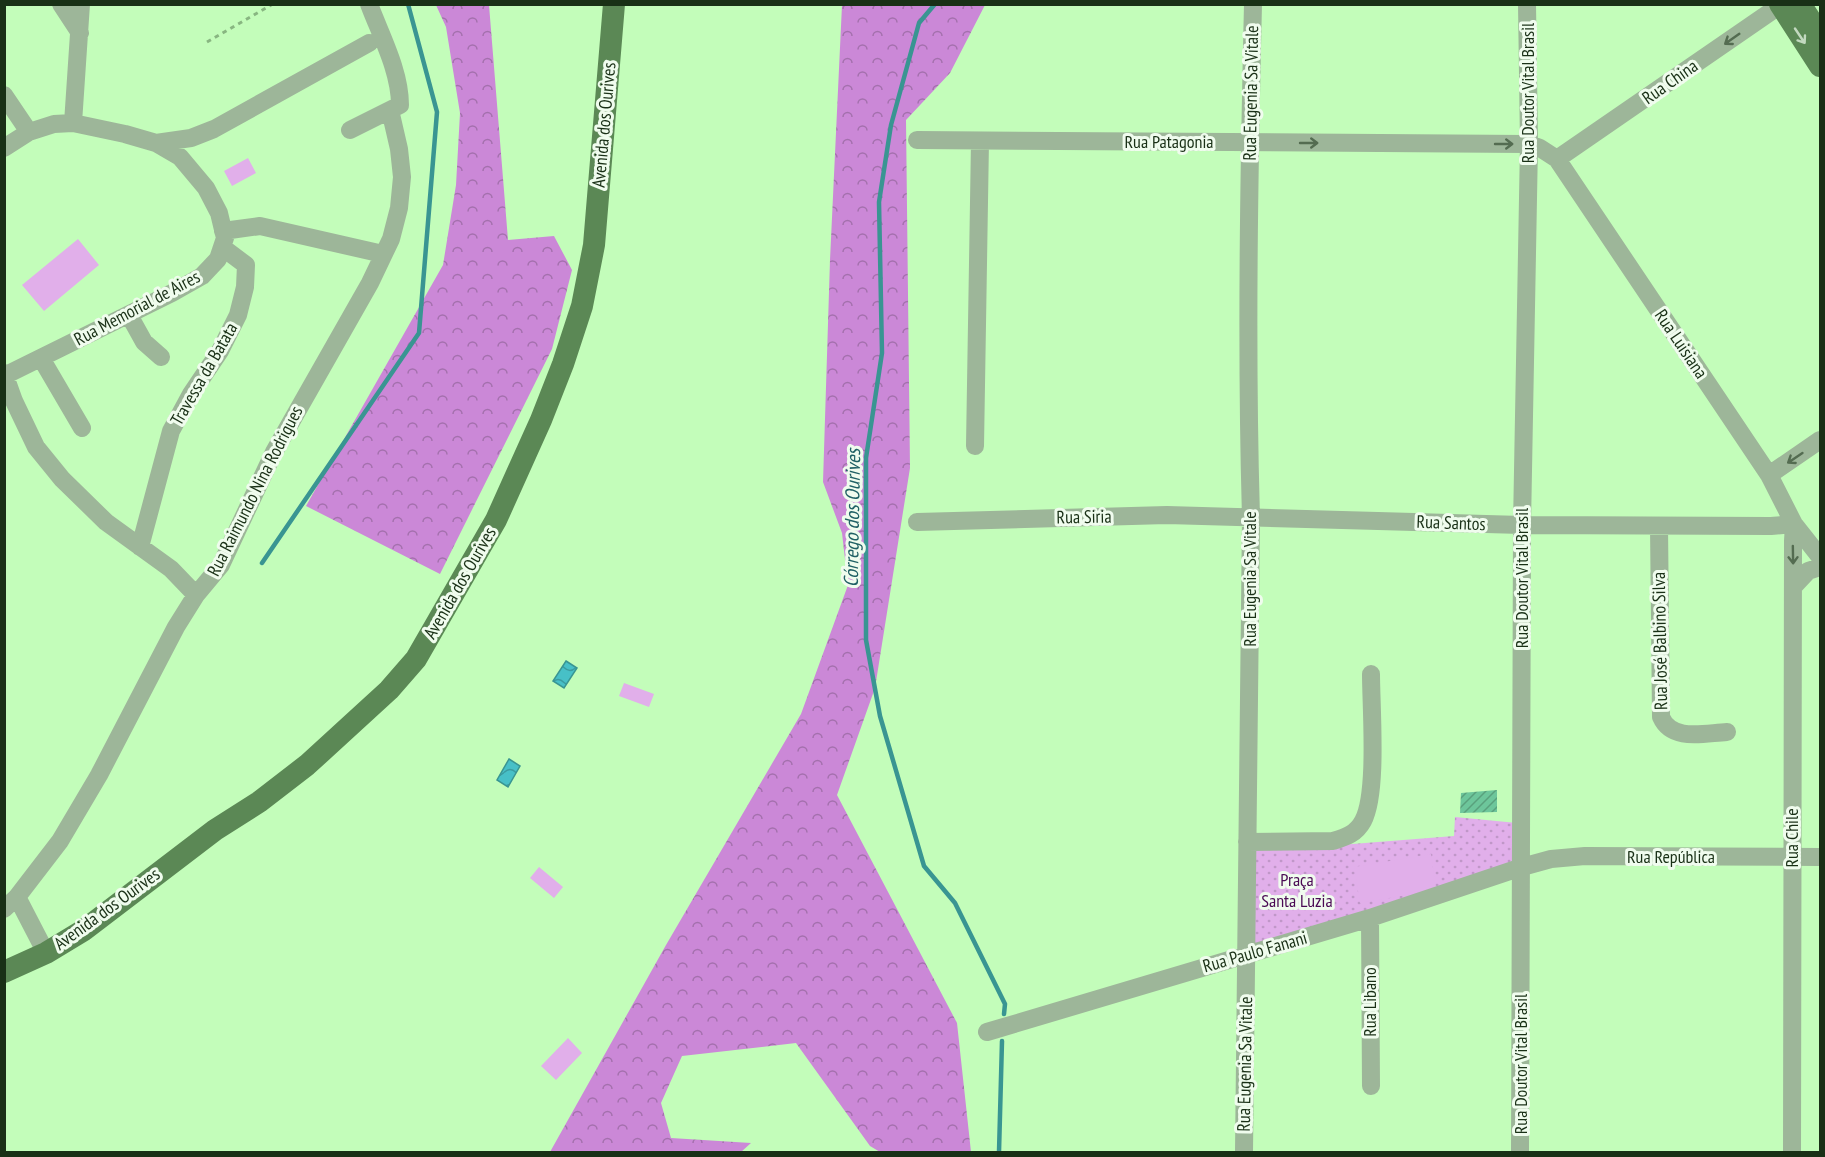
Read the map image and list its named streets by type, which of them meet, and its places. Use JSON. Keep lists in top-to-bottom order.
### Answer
{
  "streets": {
    "main road": ["Avenida dos Ourives"],
    "street": [
      "Rua China",
      "Rua Eugenia Sa Vitale",
      "Rua Doutor Vital Brasil",
      "Rua Patagonia",
      "Rua Memorial de Aires",
      "Rua Luisiana",
      "Travessa da Batata",
      "Rua Raimundo Nina Rodrigues",
      "Rua Siria",
      "Rua Santos",
      "Rua José Balbino Silva",
      "Rua Chile",
      "Rua República",
      "Rua Paulo Fanani",
      "Rua Libano"
    ]
  },
  "crossings": [
    ["Rua China", "Rua Luisiana"],
    ["Rua Eugenia Sa Vitale", "Rua Patagonia"],
    ["Rua Eugenia Sa Vitale", "Rua Siria"],
    ["Rua Eugenia Sa Vitale", "Rua Santos"],
    ["Rua Eugenia Sa Vitale", "Rua Paulo Fanani"],
    ["Rua Doutor Vital Brasil", "Rua Patagonia"],
    ["Rua Doutor Vital Brasil", "Rua Luisiana"],
    ["Rua Doutor Vital Brasil", "Rua Santos"],
    ["Rua Doutor Vital Brasil", "Rua República"],
    ["Rua Doutor Vital Brasil", "Rua Paulo Fanani"],
    ["Rua Patagonia", "Rua Luisiana"],
    ["Rua Memorial de Aires", "Travessa da Batata"],
    ["Rua Luisiana", "Rua Santos"],
    ["Rua Luisiana", "Rua Chile"],
    ["Rua Siria", "Rua Santos"],
    ["Rua Santos", "Rua José Balbino Silva"],
    ["Rua Santos", "Rua Chile"],
    ["Rua Chile", "Rua República"],
    ["Rua República", "Rua Paulo Fanani"],
    ["Rua Paulo Fanani", "Rua Libano"]
  ],
  "one_way": ["Rua China", "Rua Patagonia"],
  "water": ["Córrego dos Ourives"],
  "parks": ["Praça Santa Luzia"]
}
